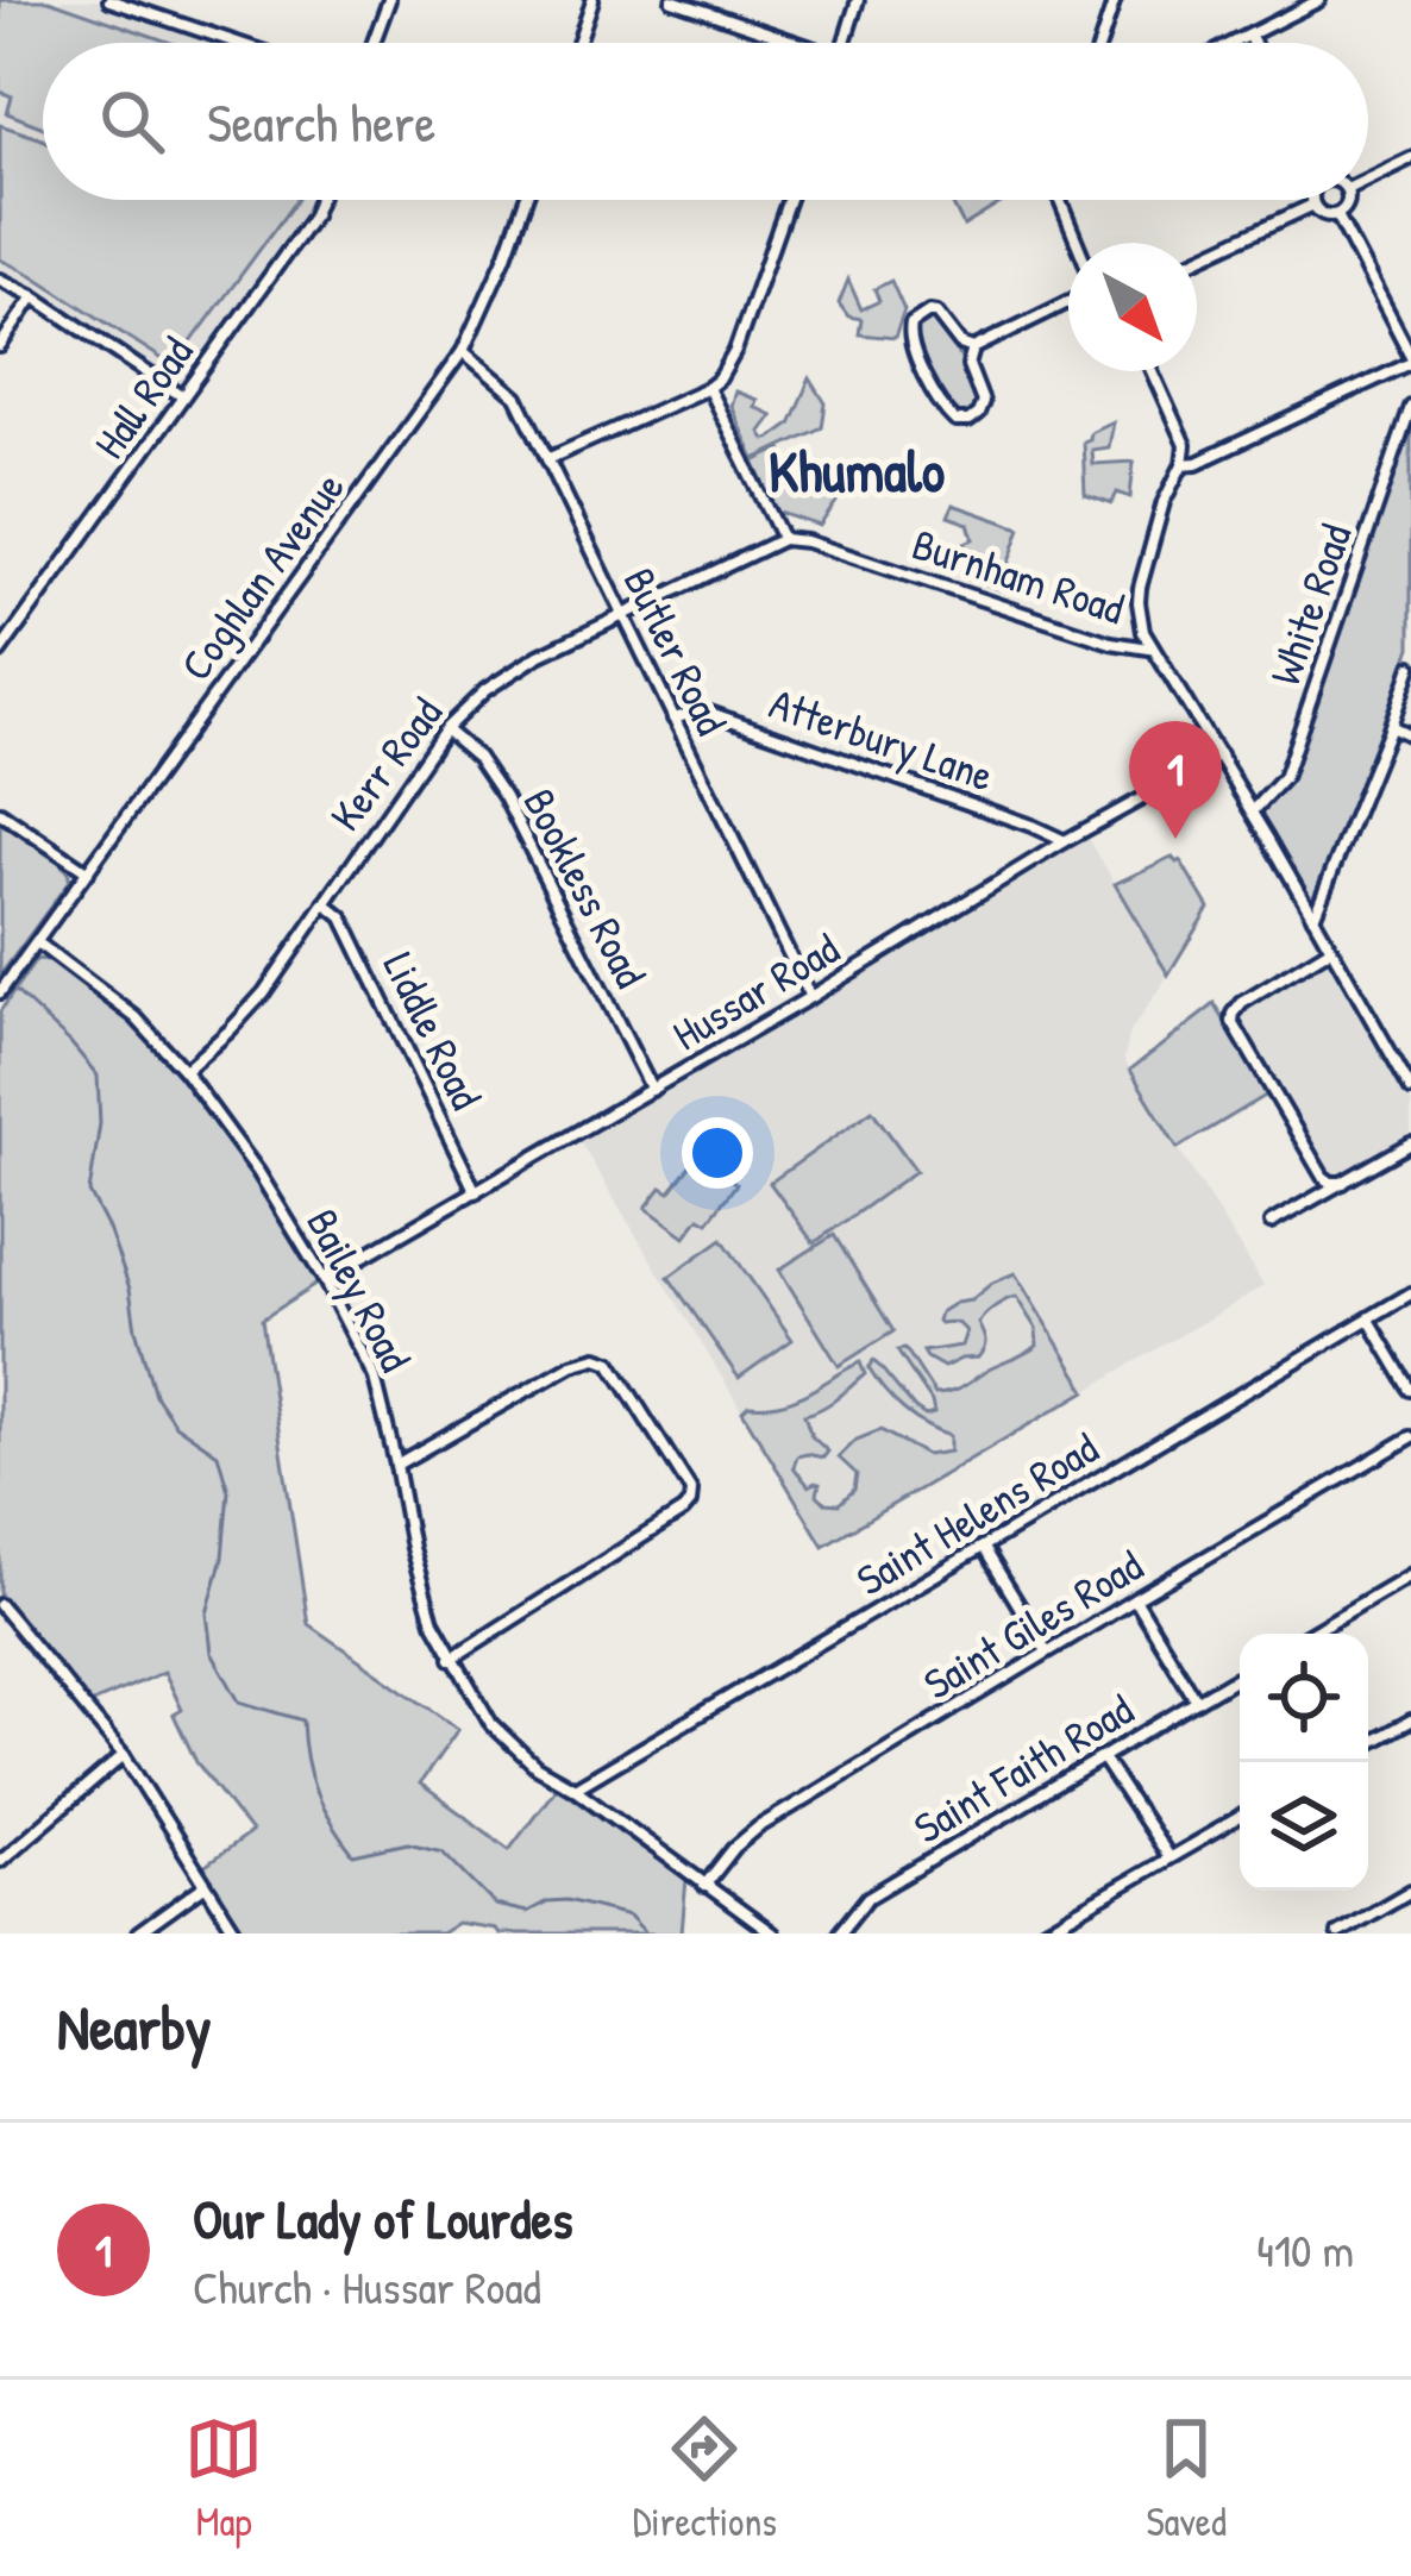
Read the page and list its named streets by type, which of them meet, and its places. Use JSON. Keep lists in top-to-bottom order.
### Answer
{
  "streets": {
    "street": [
      "Hall Road",
      "Coghlan Avenue",
      "Burnham Road",
      "White Road",
      "Butler Road",
      "Atterbury Lane",
      "Kerr Road",
      "Bookless Road",
      "Hussar Road",
      "Liddle Road",
      "Bailey Road",
      "Saint Helens Road",
      "Saint Giles Road",
      "Saint Faith Road"
    ]
  },
  "crossings": [
    ["Coghlan Avenue", "Butler Road"],
    ["Coghlan Avenue", "Bailey Road"],
    ["Burnham Road", "Kerr Road"],
    ["Butler Road", "Atterbury Lane"],
    ["Butler Road", "Kerr Road"],
    ["Butler Road", "Hussar Road"],
    ["Atterbury Lane", "Hussar Road"],
    ["Kerr Road", "Bookless Road"],
    ["Kerr Road", "Liddle Road"],
    ["Kerr Road", "Bailey Road"],
    ["Bookless Road", "Hussar Road"],
    ["Hussar Road", "Liddle Road"],
    ["Hussar Road", "Bailey Road"],
    ["Bailey Road", "Saint Helens Road"],
    ["Bailey Road", "Saint Giles Road"]
  ],
  "districts": ["Khumalo"],
  "north": "bottom right",
  "page": {
    "search": "Search here",
    "pins": "1",
    "heading": "Nearby",
    "list": [
      {
        "mark": "1",
        "name": "Our Lady of Lourdes",
        "note": "Church · Hussar Road",
        "value": "410 m"
      }
    ],
    "nav": ["Map", "Directions", "Saved"]
  }
}
